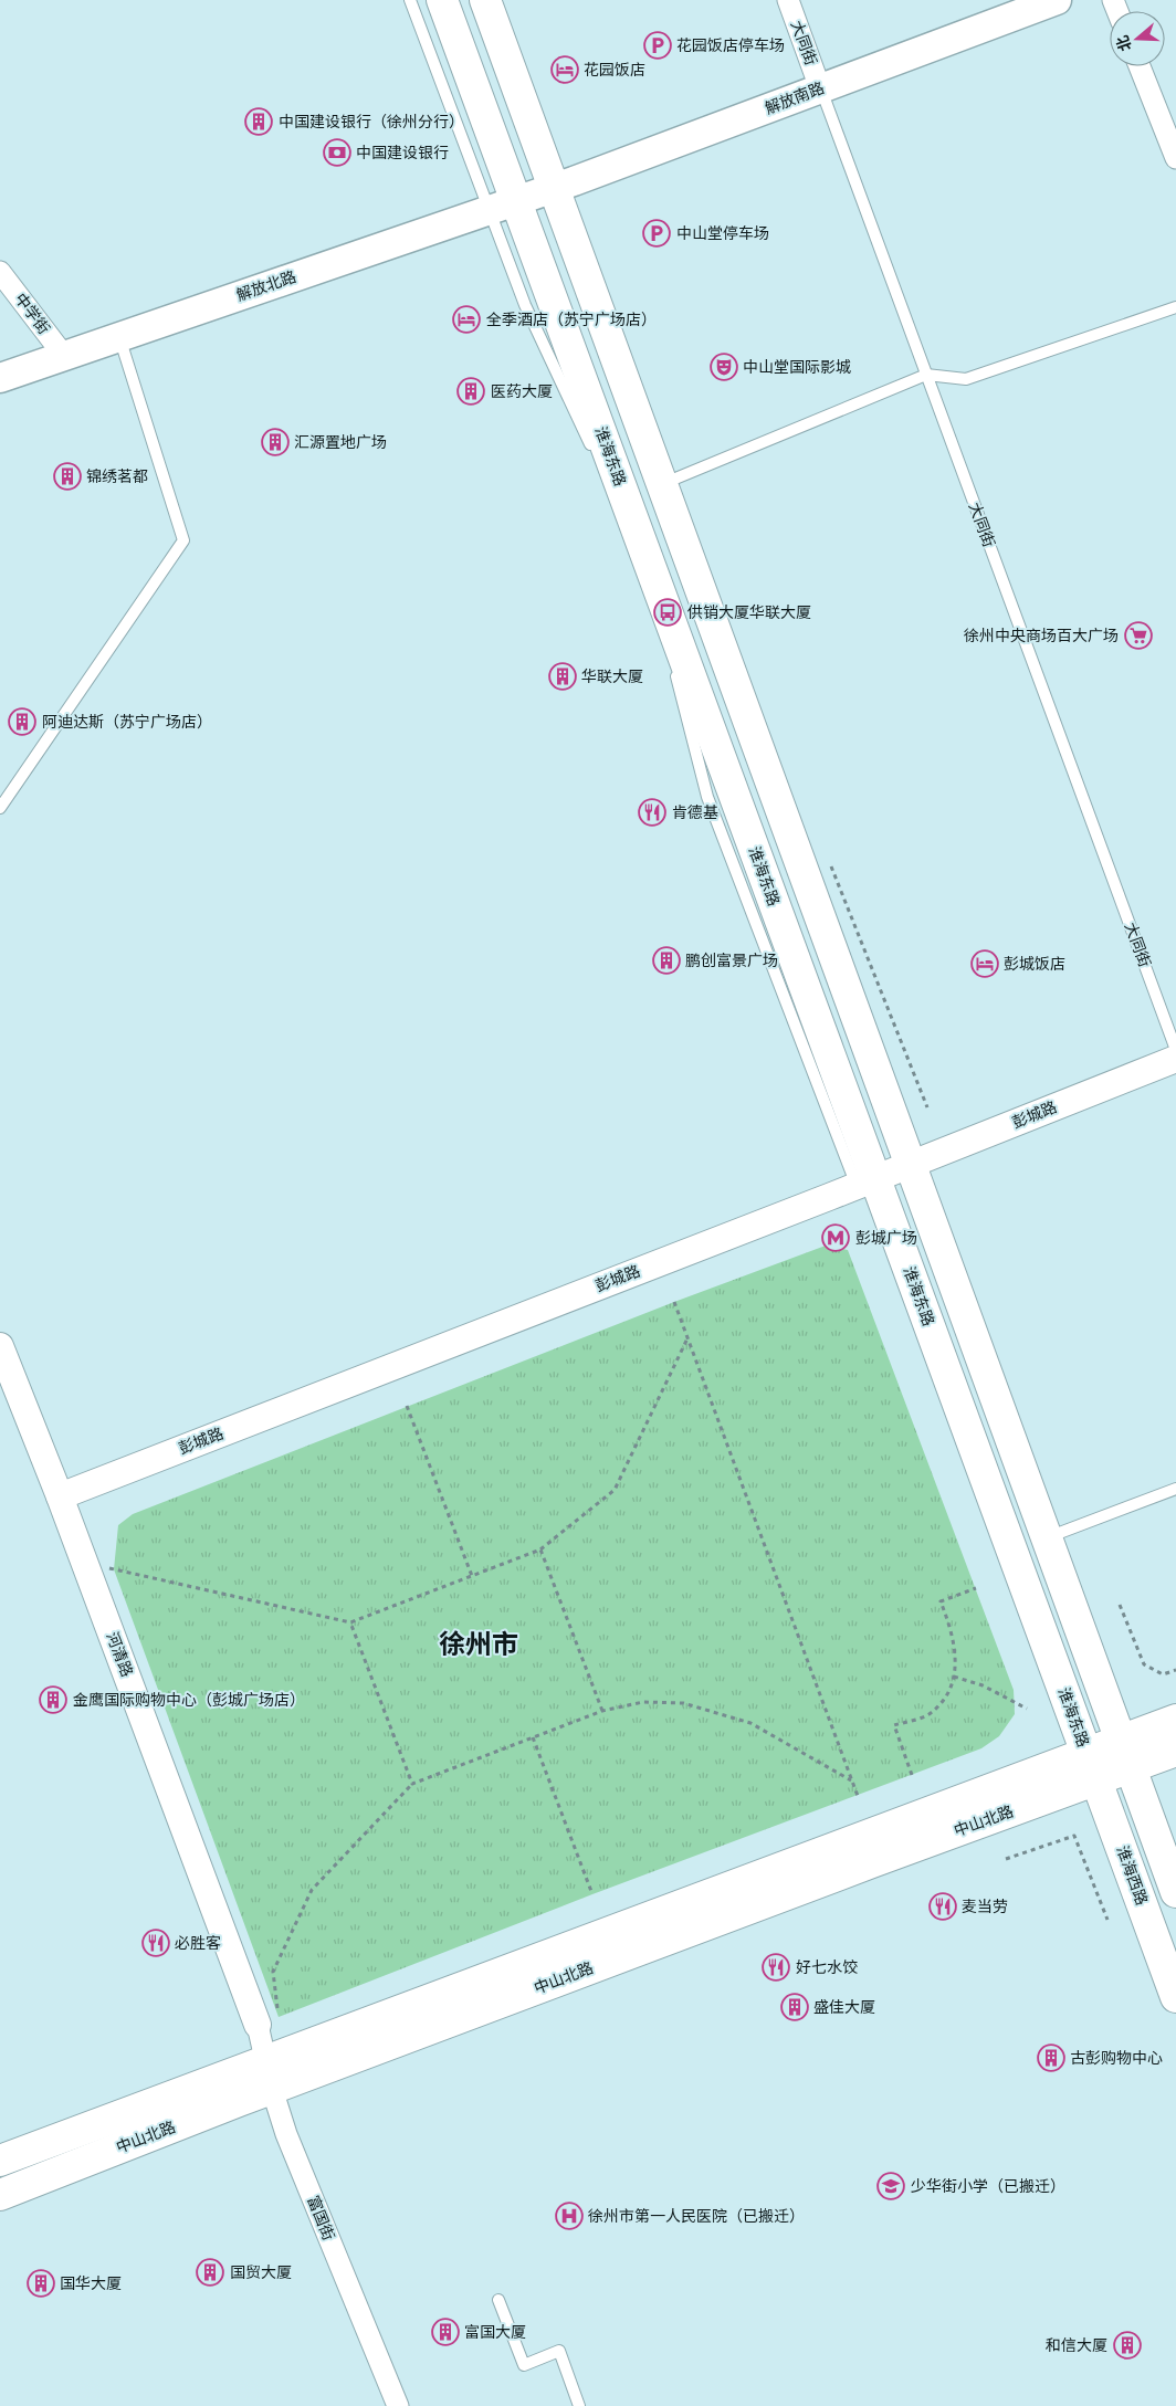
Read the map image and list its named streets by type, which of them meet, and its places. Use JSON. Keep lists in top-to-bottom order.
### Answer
{
  "streets": {
    "main road": [
      "解放南路",
      "解放北路",
      "淮海东路",
      "中山北路",
      "淮海西路"
    ],
    "street": [
      "大同街",
      "中学街",
      "彭城路",
      "河清路",
      "富国街"
    ]
  },
  "crossings": [
    ["大同街", "解放南路"],
    ["解放南路", "解放北路"],
    ["解放南路", "淮海东路"],
    ["解放北路", "中学街"],
    ["解放北路", "淮海东路"],
    ["淮海东路", "彭城路"],
    ["淮海东路", "中山北路"],
    ["淮海东路", "淮海西路"],
    ["彭城路", "河清路"],
    ["河清路", "富国街"],
    ["中山北路", "淮海西路"],
    ["中山北路", "富国街"]
  ],
  "districts": ["徐州市"],
  "places": {
    "parking": ["花园饭店停车场", "中山堂停车场"],
    "hotel": ["花园饭店", "全季酒店（苏宁广场店）", "彭城饭店"],
    "building": [
      "中国建设银行（徐州分行）",
      "医药大厦",
      "汇源置地广场",
      "锦绣茗都",
      "华联大厦",
      "阿迪达斯（苏宁广场店）",
      "鹏创富景广场",
      "金鹰国际购物中心（彭城广场店）",
      "盛佳大厦",
      "古彭购物中心",
      "国贸大厦",
      "国华大厦",
      "富国大厦",
      "和信大厦"
    ],
    "bank": ["中国建设银行"],
    "theatre": ["中山堂国际影城"],
    "bus stop": ["供销大厦华联大厦"],
    "supermarket": ["徐州中央商场百大广场"],
    "restaurant": [
      "肯德基",
      "麦当劳",
      "必胜客",
      "好七水饺"
    ],
    "metro station": ["彭城广场"],
    "school or university": ["少华街小学（已搬迁）"],
    "hospital": ["徐州市第一人民医院（已搬迁）"]
  },
  "north": "left"
}
